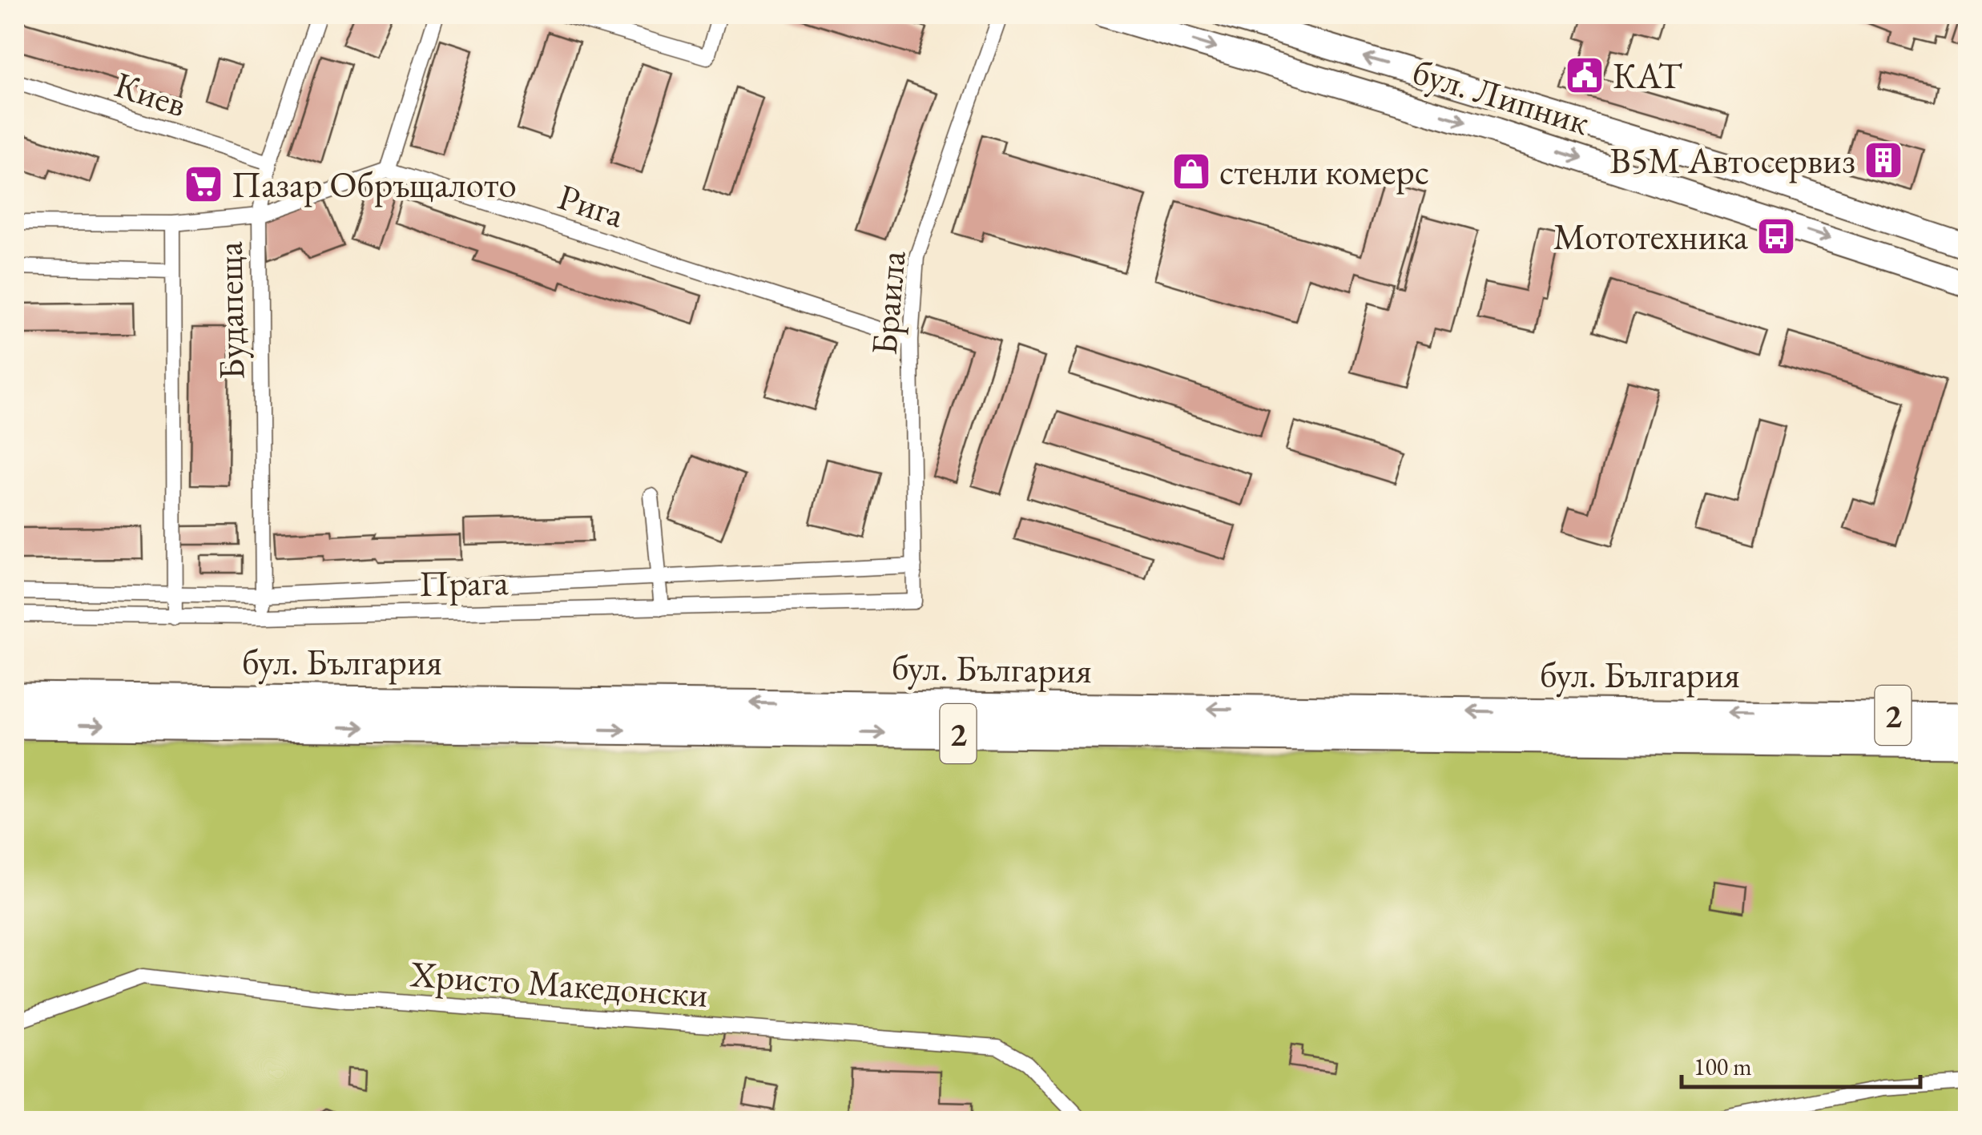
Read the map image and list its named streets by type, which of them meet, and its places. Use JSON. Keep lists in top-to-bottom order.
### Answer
{
  "streets": {
    "highway": ["бул. България", "2"],
    "main road": ["бул. Липник"],
    "street": [
      "Киев",
      "Рига",
      "Браила",
      "Будапеща",
      "Прага",
      "Христо Македонски"
    ]
  },
  "crossings": [
    ["Киев", "Будапеща"],
    ["Рига", "Браила"],
    ["Браила", "Прага"],
    ["Будапеща", "Прага"]
  ],
  "places": {
    "public building": ["КАТ"],
    "building": ["В5М Автосервиз"],
    "shop": ["стенли комерс"],
    "supermarket": ["Пазар Обръщалото"],
    "bus stop": ["Мототехника"]
  },
  "scale_bar": "100 m"
}
